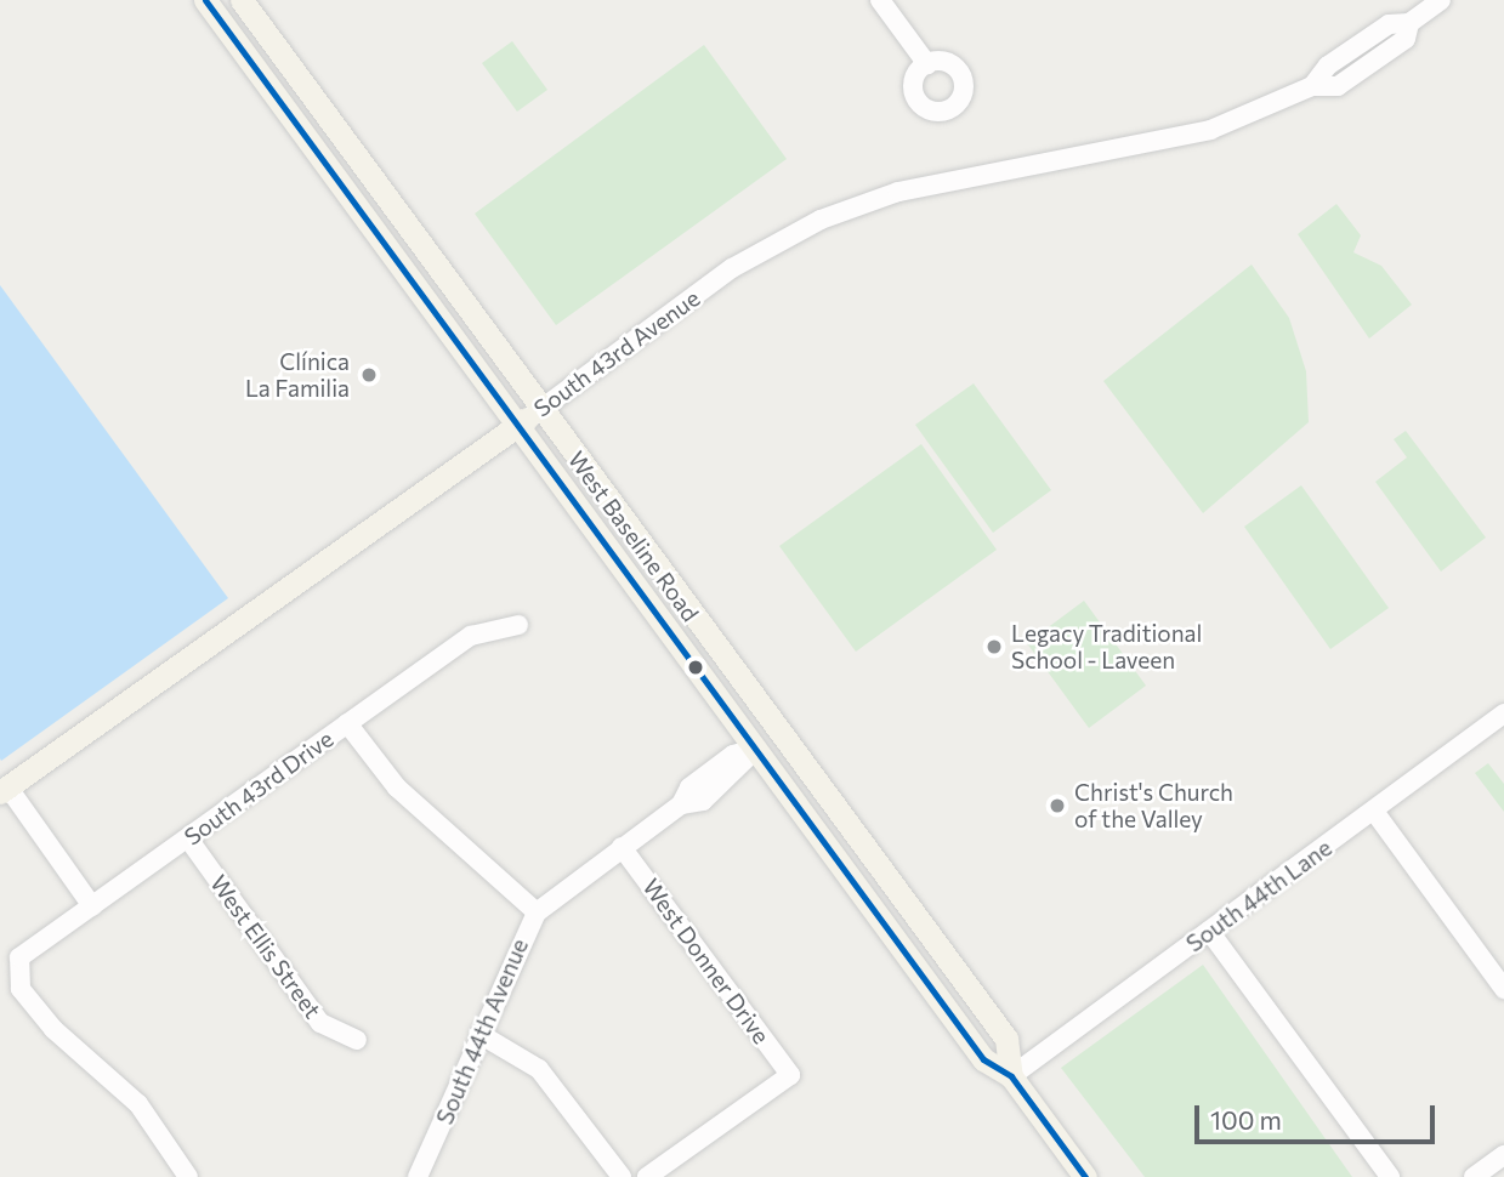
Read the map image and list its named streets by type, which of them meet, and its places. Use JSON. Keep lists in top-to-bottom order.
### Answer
{
  "streets": {
    "main road": ["South 43rd Avenue", "West Baseline Road"],
    "street": [
      "South 43rd Drive",
      "South 44th Lane",
      "West Ellis Street",
      "West Donner Drive",
      "South 44th Avenue"
    ]
  },
  "crossings": [
    ["South 43rd Avenue", "West Baseline Road"],
    ["West Baseline Road", "South 44th Lane"],
    ["West Baseline Road", "South 44th Avenue"],
    ["South 43rd Drive", "West Ellis Street"],
    ["West Donner Drive", "South 44th Avenue"]
  ],
  "places": ["Clínica La Familia", "Legacy Traditional School - Laveen", "Christ's Church of the Valley"],
  "scale_bar": "100 m"
}
